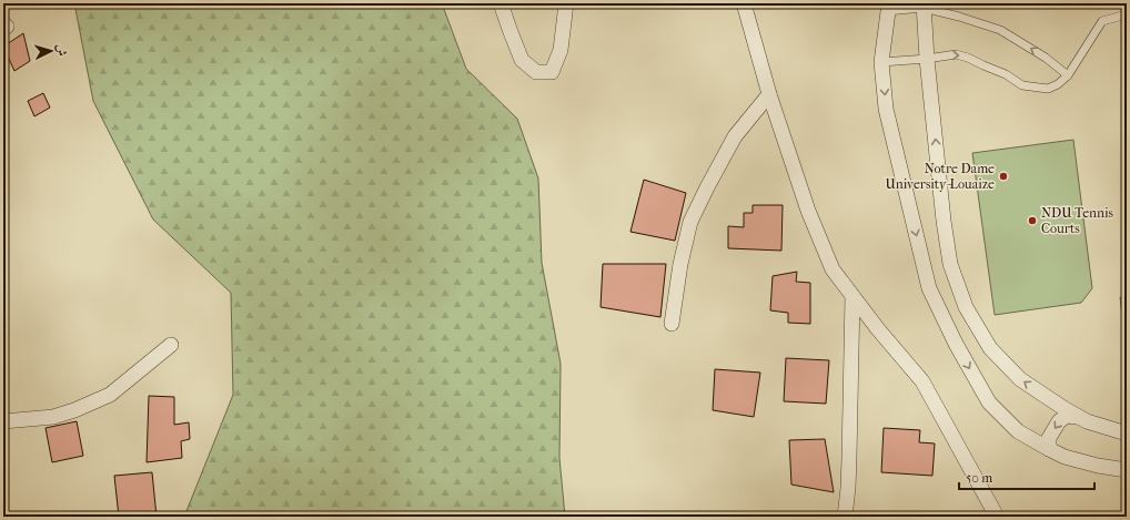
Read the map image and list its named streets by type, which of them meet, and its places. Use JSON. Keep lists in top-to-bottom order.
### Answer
{
  "places": ["Notre Dame University-Louaize", "NDU Tennis Courts"],
  "scale_bar": "50 m",
  "north": "right"
}
